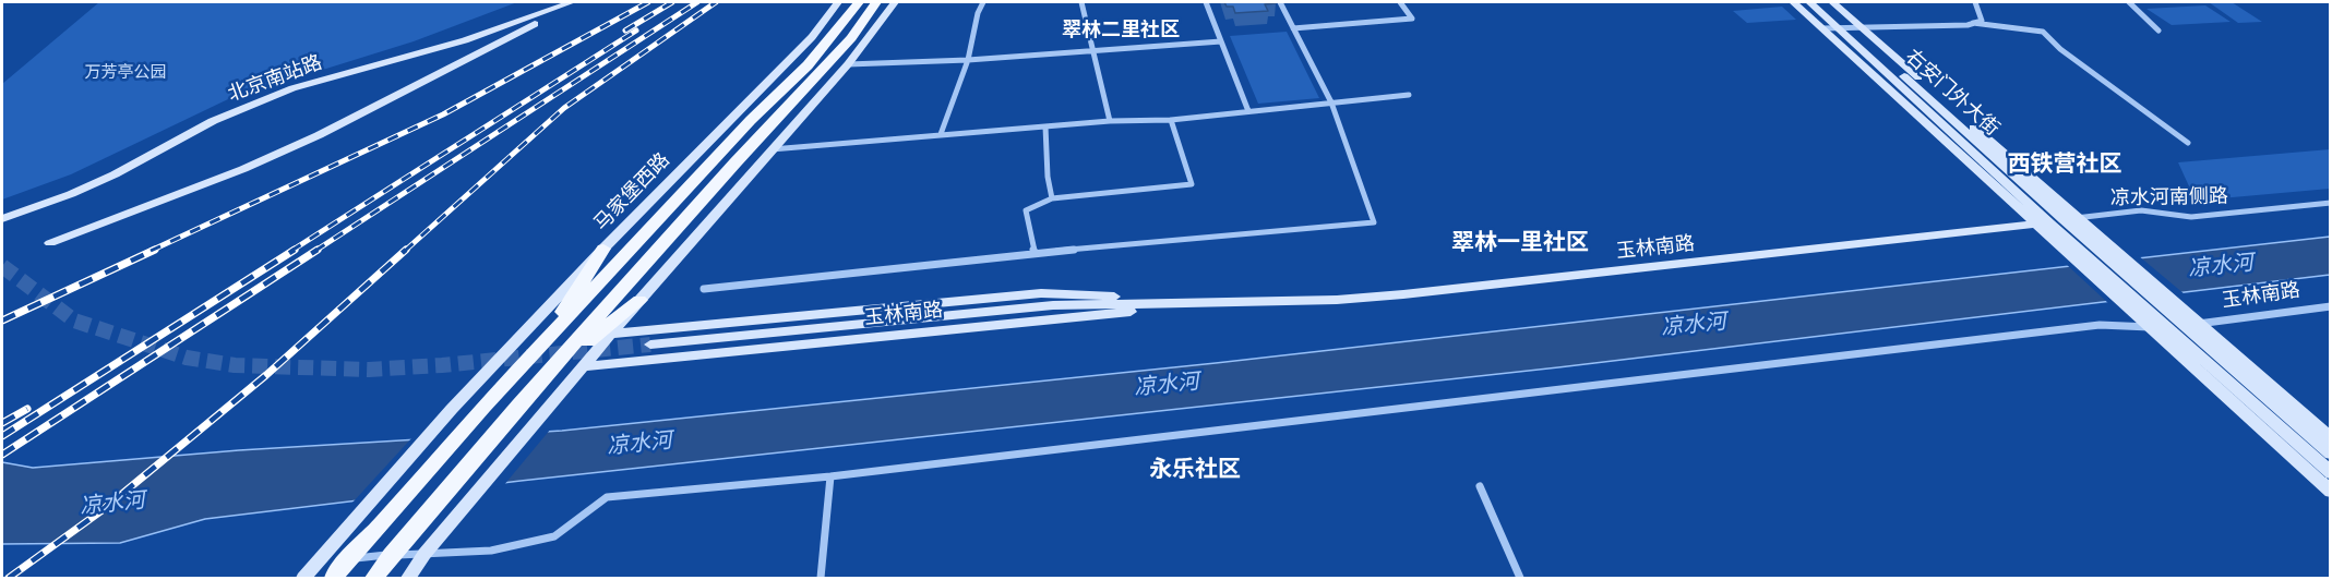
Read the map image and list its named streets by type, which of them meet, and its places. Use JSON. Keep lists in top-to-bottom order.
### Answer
{
  "streets": {
    "main road": ["马家堡西路"],
    "street": [
      "北京南站路",
      "右安门外大街",
      "凉水河南侧路",
      "玉林南路"
    ]
  },
  "crossings": [
    ["右安门外大街", "凉水河南侧路"],
    ["右安门外大街", "玉林南路"],
    ["凉水河南侧路", "玉林南路"]
  ],
  "districts": [
    "翠林二里社区",
    "西铁营社区",
    "翠林一里社区",
    "永乐社区"
  ],
  "water": ["凉水河"],
  "parks": ["万芳亭公园"]
}
